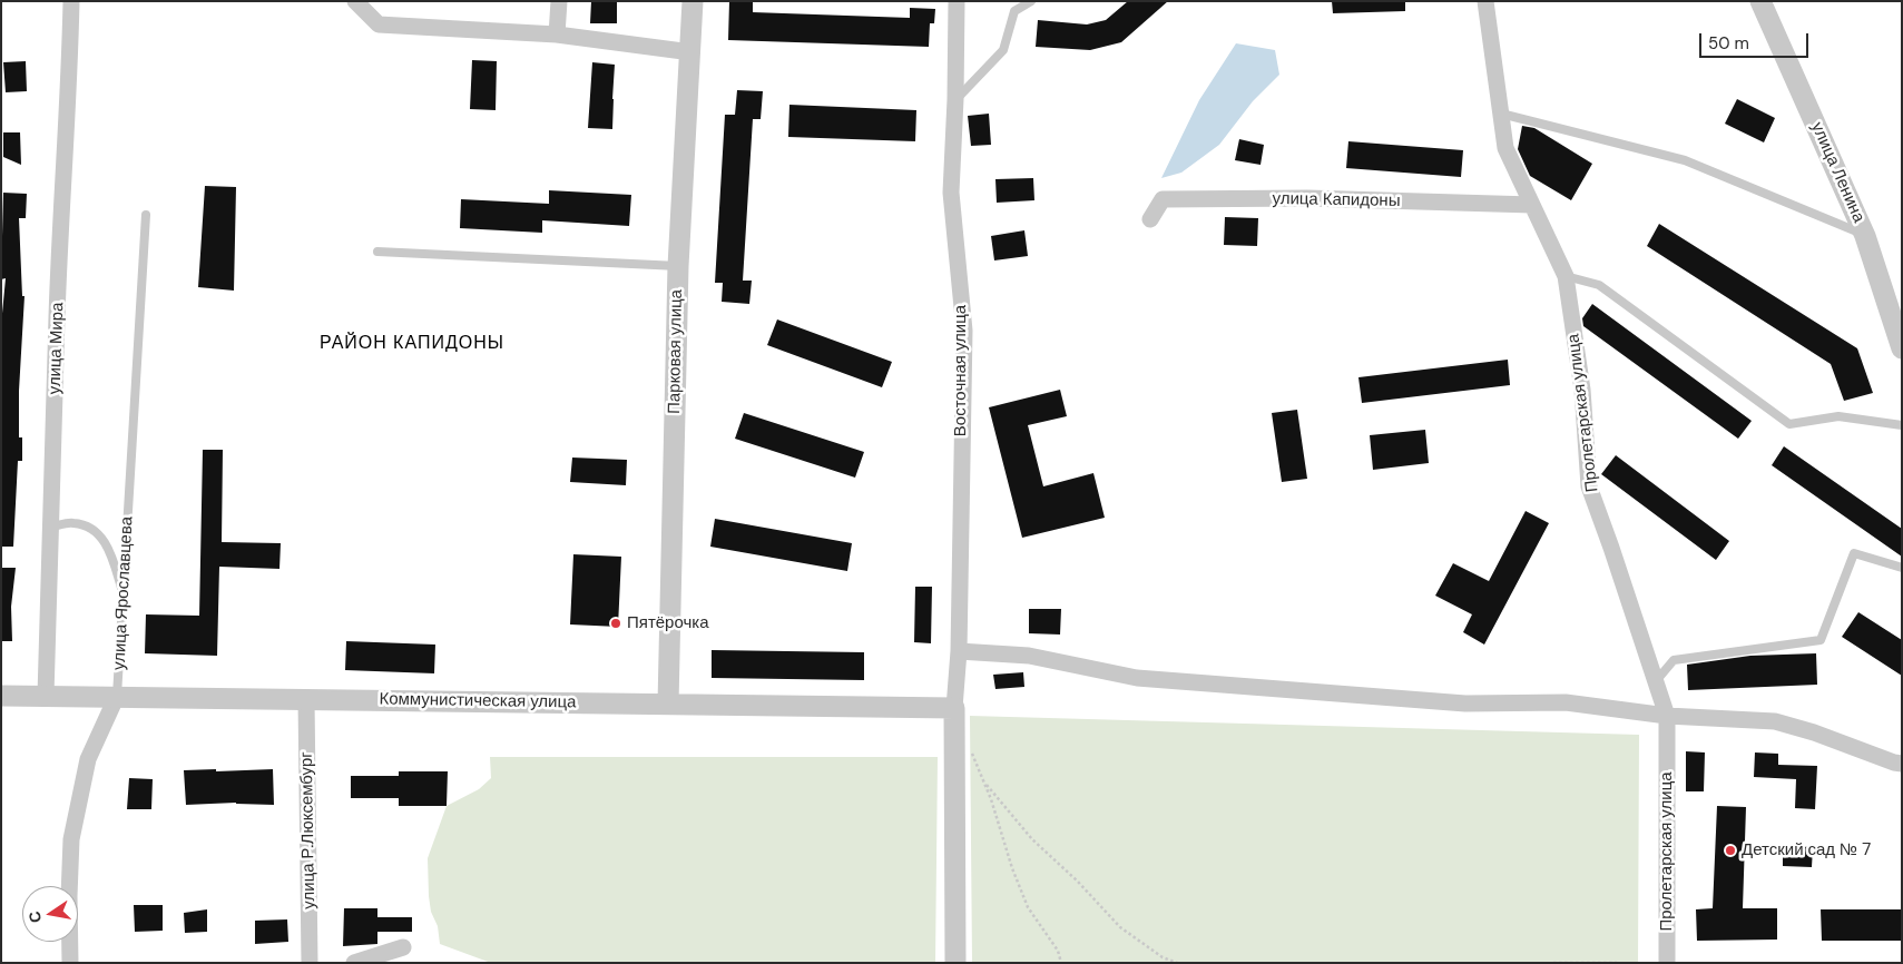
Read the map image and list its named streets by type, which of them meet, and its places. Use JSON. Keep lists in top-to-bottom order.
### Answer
{
  "streets": {
    "street": [
      "улица Ленина",
      "улица Капидоны",
      "улица Мира",
      "Парковая улица",
      "Восточная улица",
      "Пролетарская улица",
      "улица Ярославцева",
      "Коммунистическая улица",
      "улица Р.Люксембург"
    ]
  },
  "crossings": [
    ["улица Капидоны", "Пролетарская улица"],
    ["улица Мира", "Коммунистическая улица"],
    ["Парковая улица", "Коммунистическая улица"],
    ["Восточная улица", "Коммунистическая улица"],
    ["улица Ярославцева", "Коммунистическая улица"],
    ["Коммунистическая улица", "улица Р.Люксембург"]
  ],
  "districts": ["РАЙОН КАПИДОНЫ"],
  "places": ["Пятёрочка", "Детский сад № 7"],
  "scale_bar": "50 m",
  "north": "left"
}
